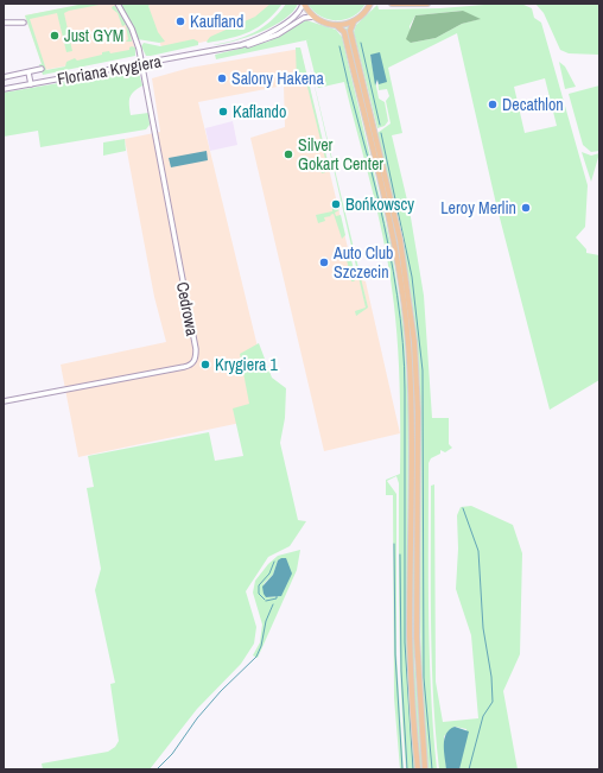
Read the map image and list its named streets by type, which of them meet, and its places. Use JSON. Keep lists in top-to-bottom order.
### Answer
{
  "streets": {
    "street": ["Floriana Krygiera", "Cedrowa"]
  },
  "crossings": [
    ["Floriana Krygiera", "Cedrowa"]
  ],
  "places": [
    "Kaufland",
    "Just GYM",
    "Salony Hakena",
    "Decathlon",
    "Kaflando",
    "Silver Gokart Center",
    "Bońkowscy",
    "Leroy Merlin",
    "Auto Club Szczecin",
    "Krygiera 1"
  ]
}
